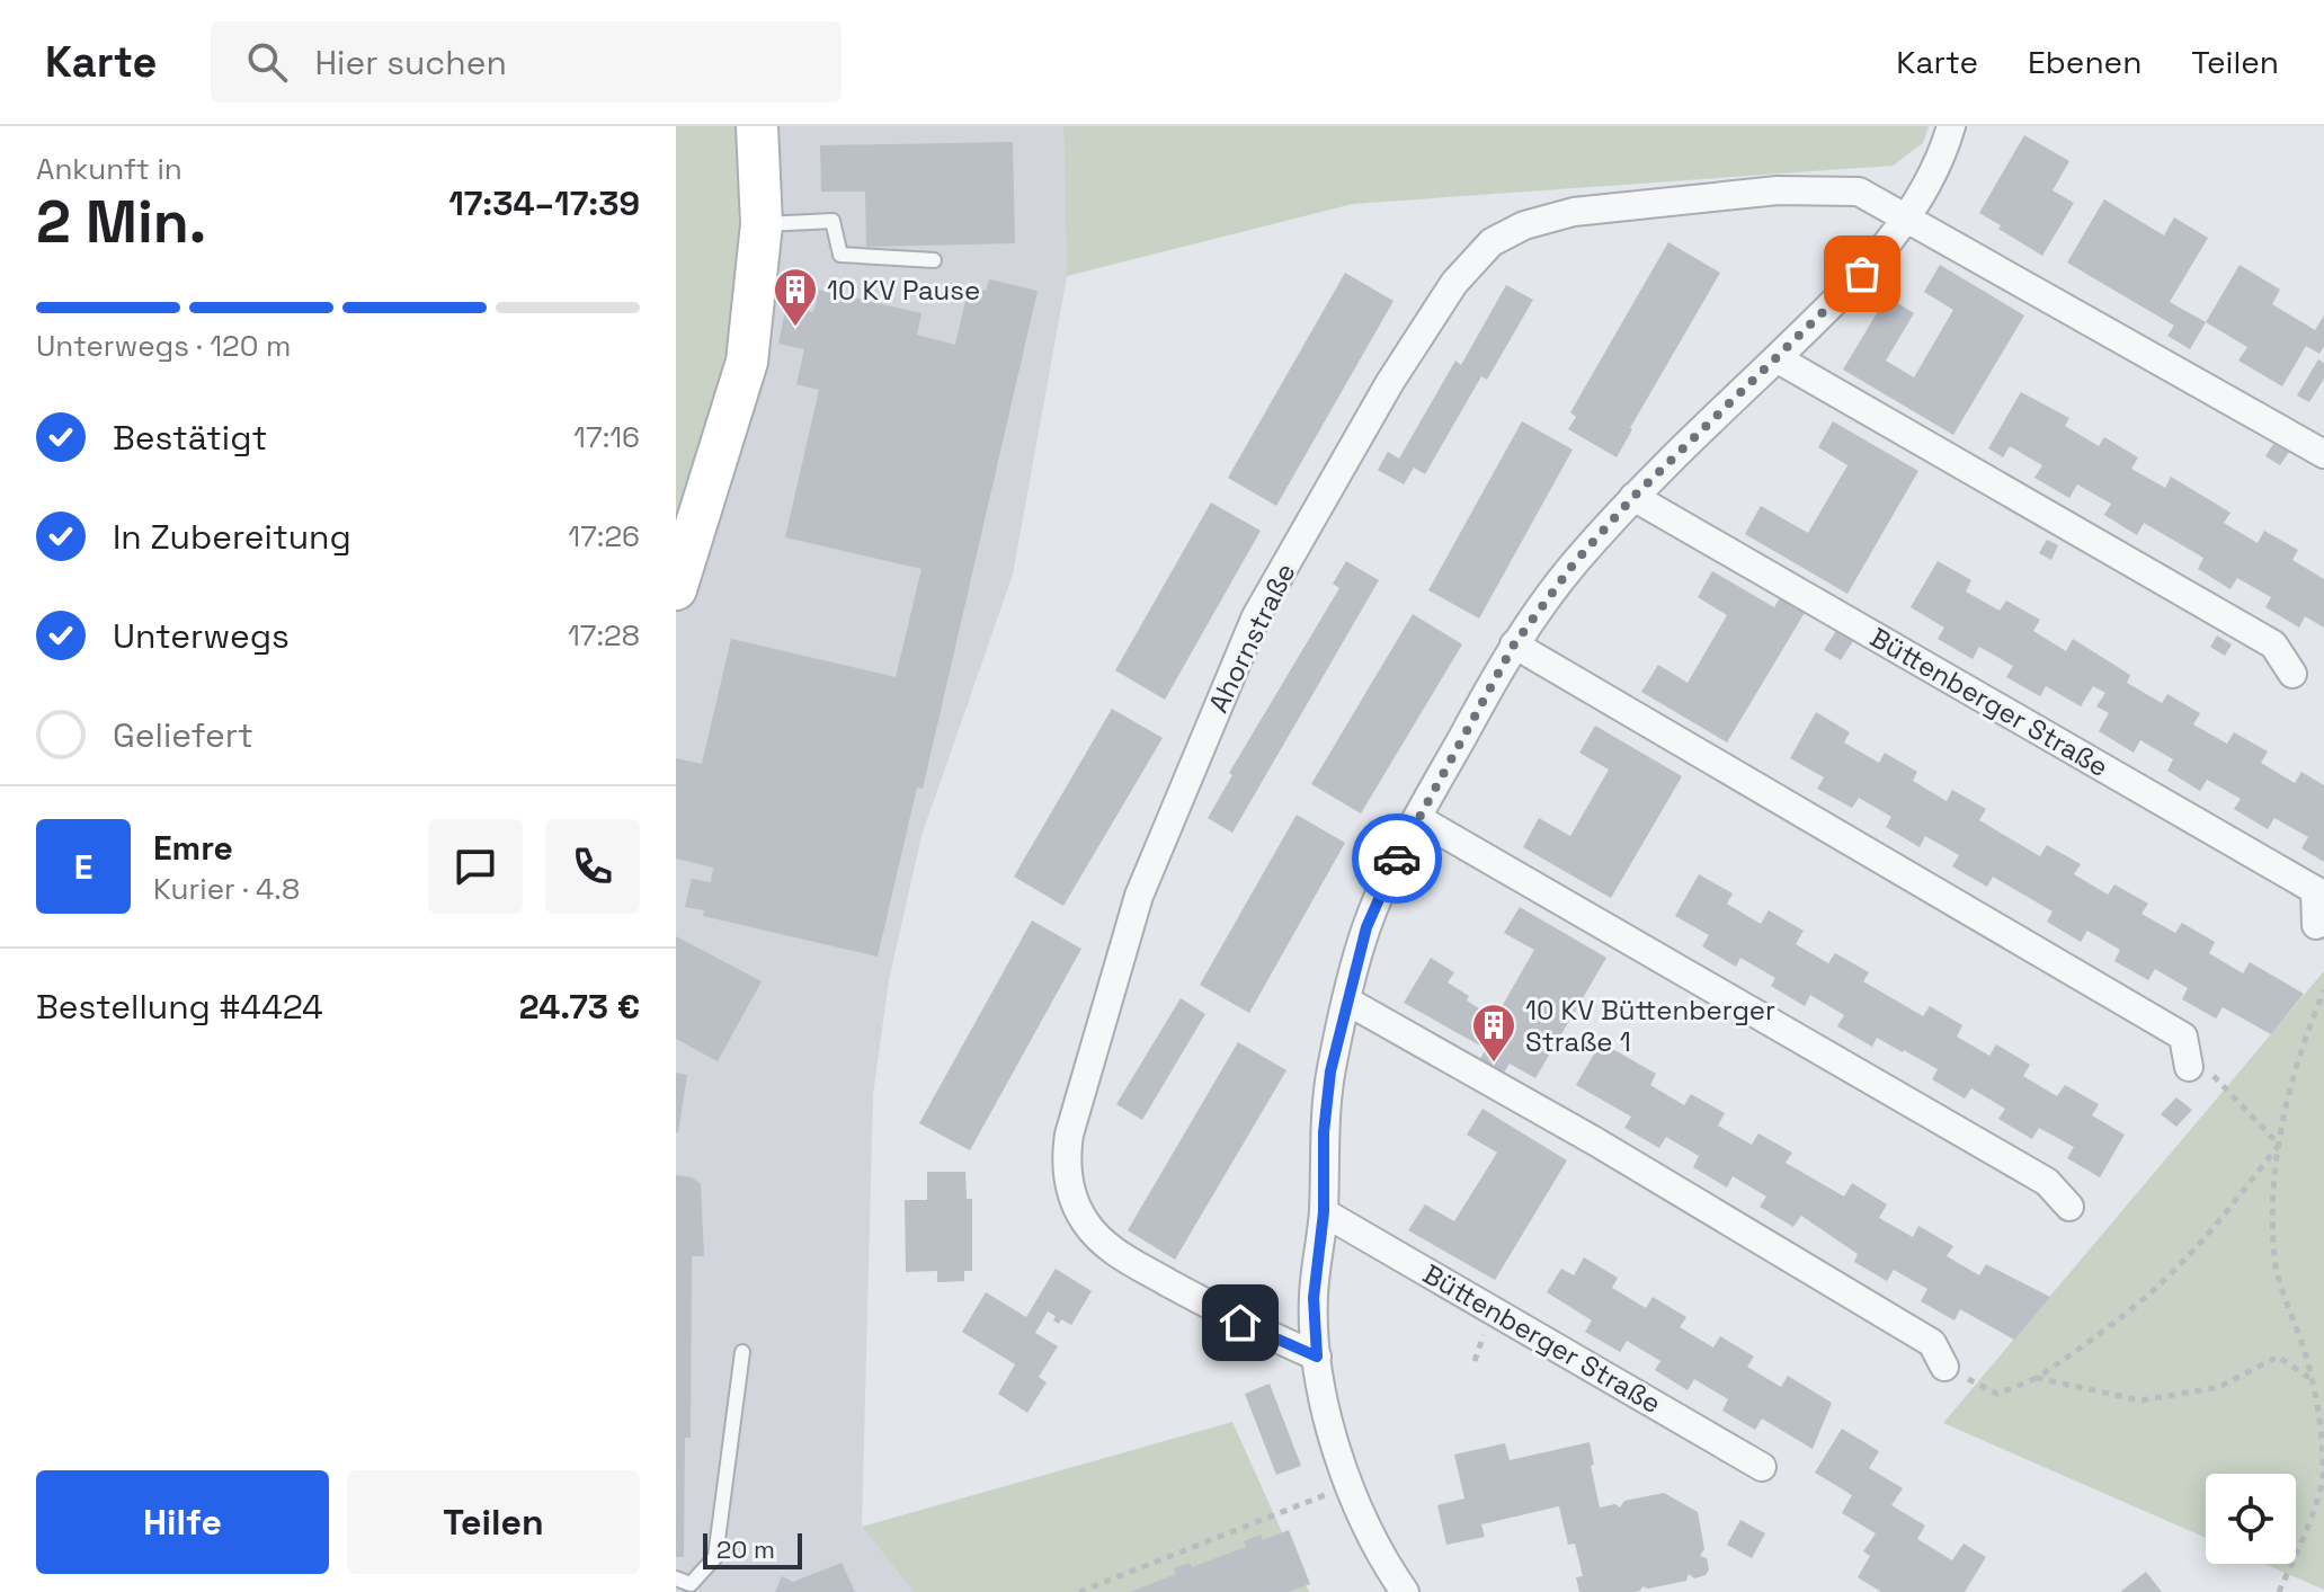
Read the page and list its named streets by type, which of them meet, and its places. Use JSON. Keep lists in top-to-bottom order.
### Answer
{
  "streets": {
    "street": ["Ahornstraße", "Büttenberger Straße"]
  },
  "places": {
    "building": ["10 KV Pause", "10 KV Büttenberger Straße 1"]
  },
  "scale_bar": "20 m",
  "page": {
    "header": "Karte",
    "search": "Hier suchen",
    "nav": ["Karte", "Ebenen", "Teilen"],
    "heading": ["2 Min.", "Ankunft in", "17:34–17:39"],
    "panel": [
      "Emre",
      "Kurier · 4.8",
      "Bestellung #4424",
      "24.73 €"
    ],
    "bar": "Unterwegs · 120 m",
    "list": [
      ["Bestätigt", "17:16"],
      ["In Zubereitung", "17:26"],
      ["Unterwegs", "17:28"],
      "Geliefert"
    ],
    "round": "E",
    "buttons": ["Hilfe", "Teilen"],
    "scale": "20 m"
  }
}
